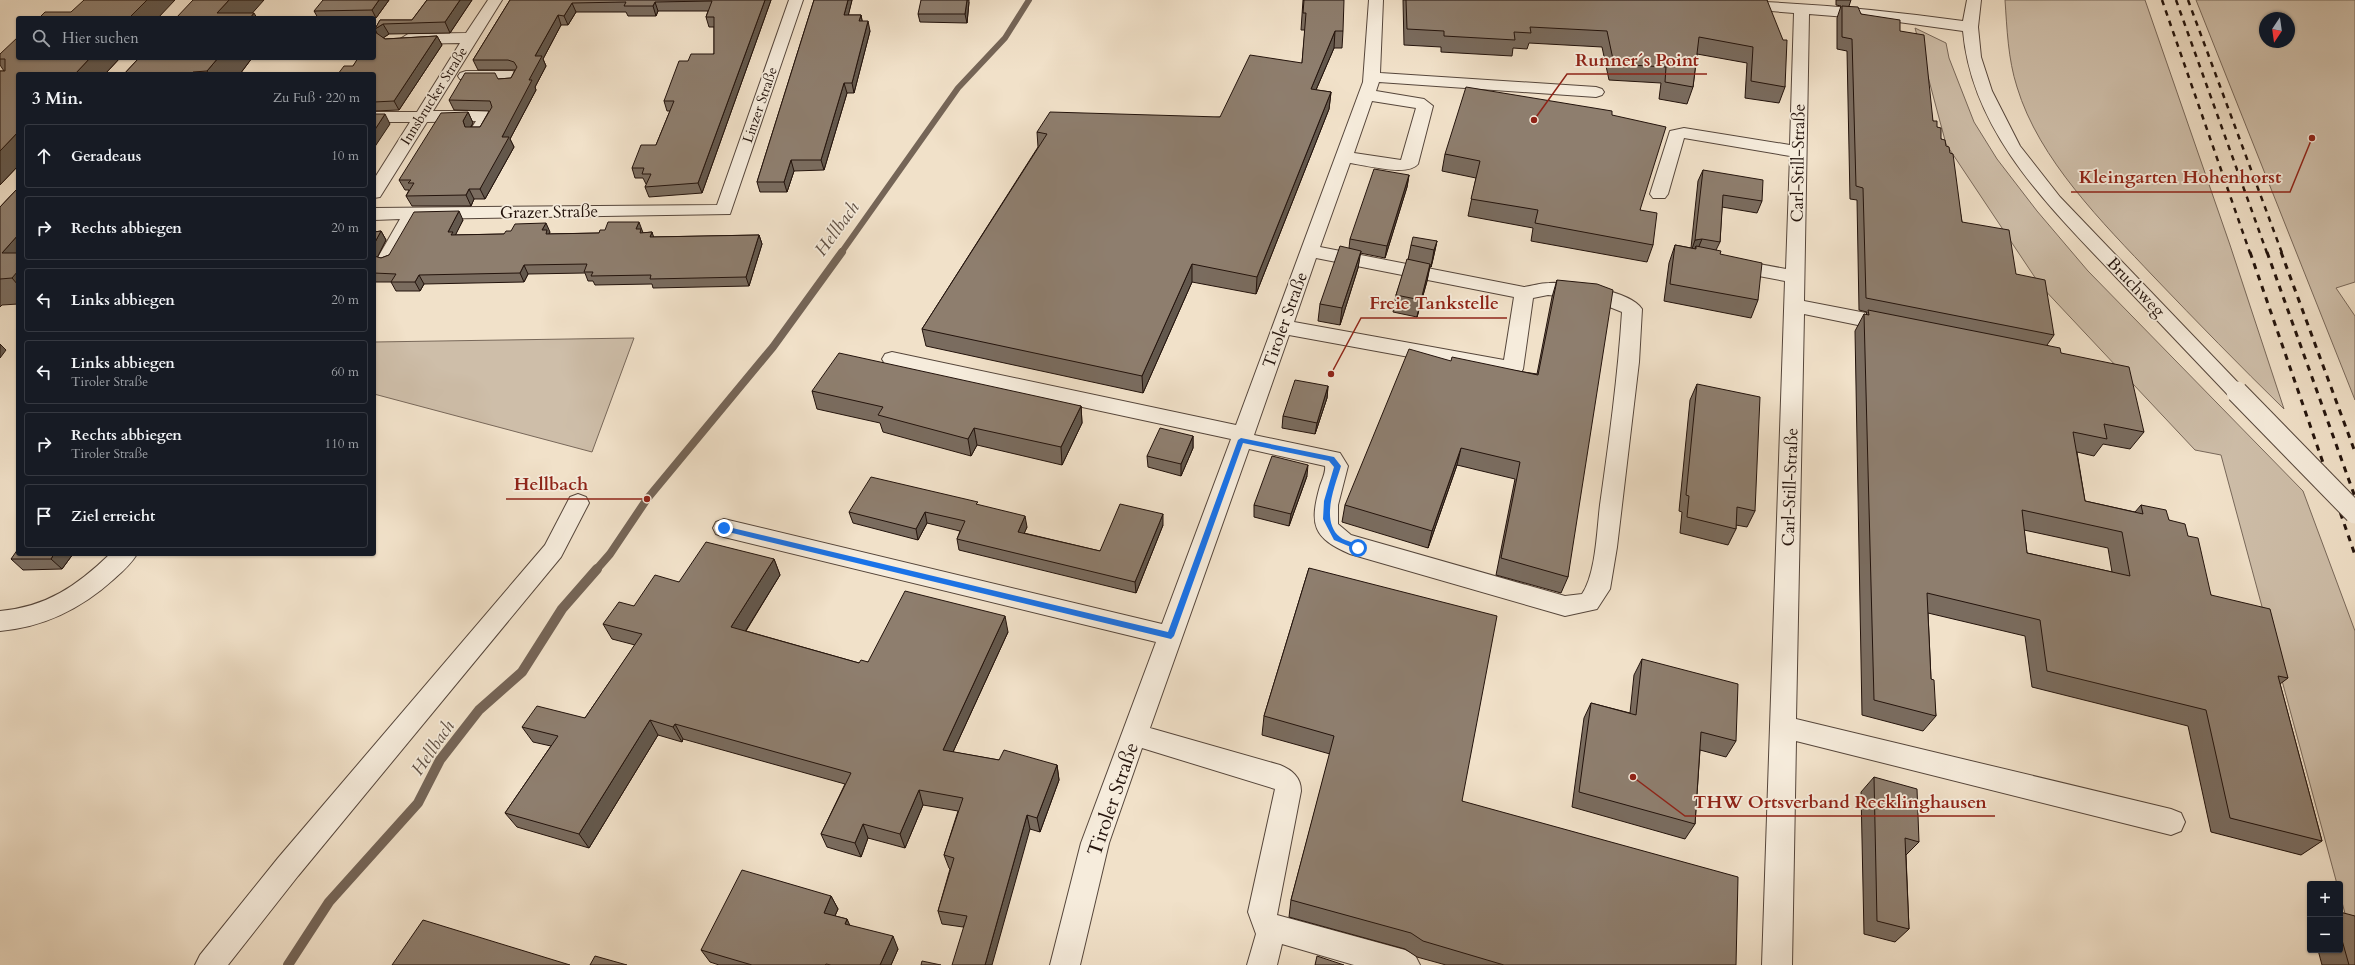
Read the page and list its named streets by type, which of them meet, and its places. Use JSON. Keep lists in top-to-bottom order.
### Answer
{
  "streets": {
    "street": [
      "Innsbrucker Straße",
      "Linzer Straße",
      "Carl-Still-Straße",
      "Grazer Straße",
      "Bruchweg",
      "Tiroler Straße"
    ]
  },
  "crossings": [
    ["Linzer Straße", "Grazer Straße"]
  ],
  "water": ["Hellbach"],
  "places": [
    "Runner´s Point",
    "Kleingarten Hohenhorst",
    "Freie Tankstelle",
    "Hellbach",
    "THW Ortsverband Recklinghausen"
  ],
  "north": "bottom",
  "page": {
    "search": "Hier suchen",
    "heading": ["3 Min.", "Zu Fuß · 220 m"],
    "list": [
      ["Geradeaus", "10 m"],
      ["Rechts abbiegen", "20 m"],
      ["Links abbiegen", "20 m"],
      ["Links abbiegen", "Tiroler Straße", "60 m"],
      ["Rechts abbiegen", "Tiroler Straße", "110 m"],
      "Ziel erreicht"
    ],
    "map_buttons": ["+", "−"]
  }
}
